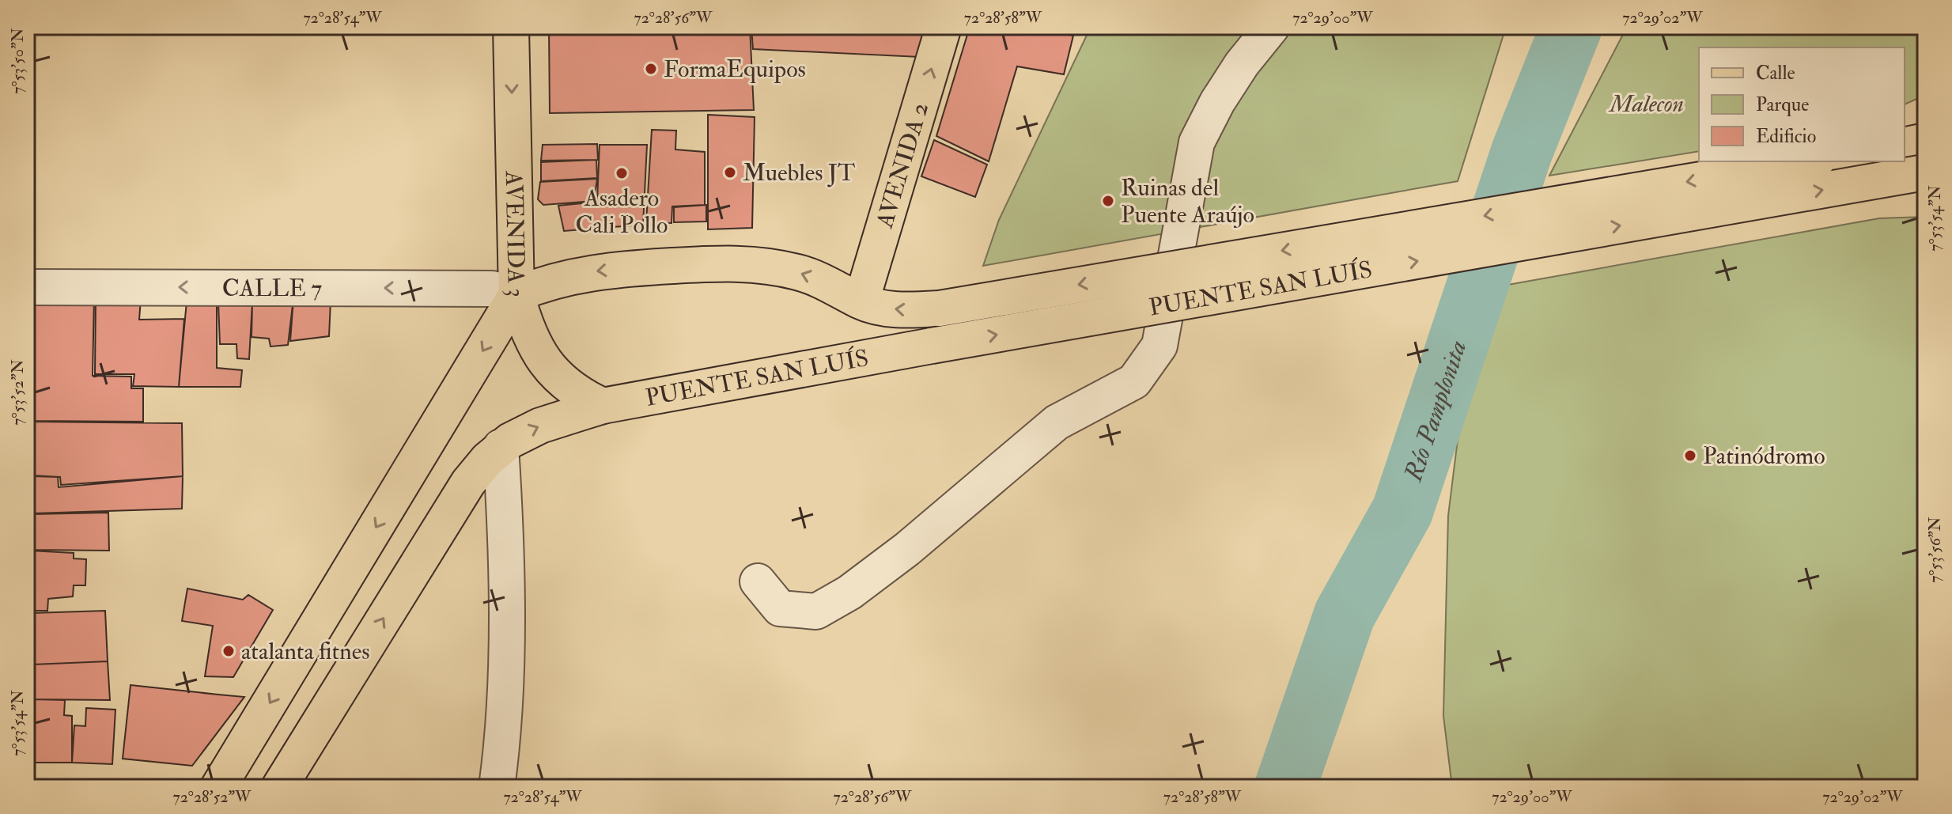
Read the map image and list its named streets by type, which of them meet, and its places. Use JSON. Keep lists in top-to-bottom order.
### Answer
{
  "streets": {
    "main road": ["AVENIDA 2", "AVENIDA 3", "PUENTE SAN LUÍS"],
    "street": ["CALLE 7"]
  },
  "crossings": [
    ["AVENIDA 2", "PUENTE SAN LUÍS"],
    ["AVENIDA 3", "CALLE 7"],
    ["AVENIDA 3", "PUENTE SAN LUÍS"],
    ["CALLE 7", "PUENTE SAN LUÍS"]
  ],
  "one_way": ["AVENIDA 2", "AVENIDA 3", "CALLE 7"],
  "water": ["Río Pamplonita"],
  "parks": ["Malecon"],
  "places": [
    "FormaEquipos",
    "Muebles JT",
    "Asadero Cali Pollo",
    "Ruinas del Puente Araújo",
    "Patinódromo",
    "atalanta fitnes"
  ],
  "legend": ["Calle", "Parque", "Edificio"],
  "coordinates": [
    "72°28'54\"W",
    "72°28'56\"W",
    "72°28'58\"W",
    "72°29'00\"W",
    "72°29'02\"W",
    "7°53'50\"N",
    "7°53'54\"N",
    "7°53'52\"N",
    "7°53'56\"N",
    "72°28'52\"W"
  ]
}
